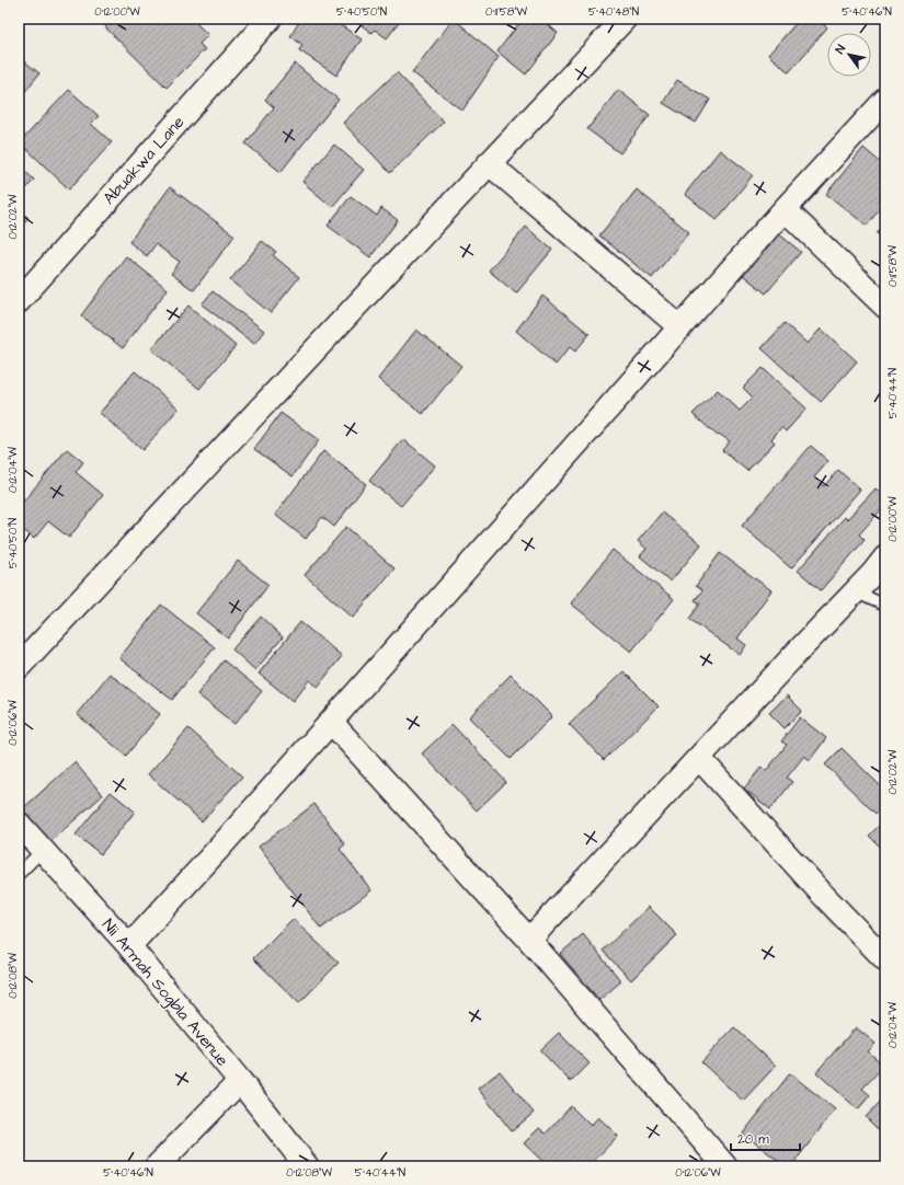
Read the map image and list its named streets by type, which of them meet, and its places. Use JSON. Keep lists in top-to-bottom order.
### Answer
{
  "streets": {
    "street": ["Abuakwa Lane", "Nii Armah Sogbla Avenue"]
  },
  "scale_bar": "20 m",
  "north": "top left",
  "coordinates": [
    "0°12'00\"W",
    "5°40'50\"N",
    "0°11'58\"W",
    "5°40'48\"N",
    "5°40'46\"N",
    "0°12'02\"W",
    "5°40'44\"N",
    "0°12'04\"W",
    "0°12'06\"W",
    "0°12'08\"W"
  ]
}
